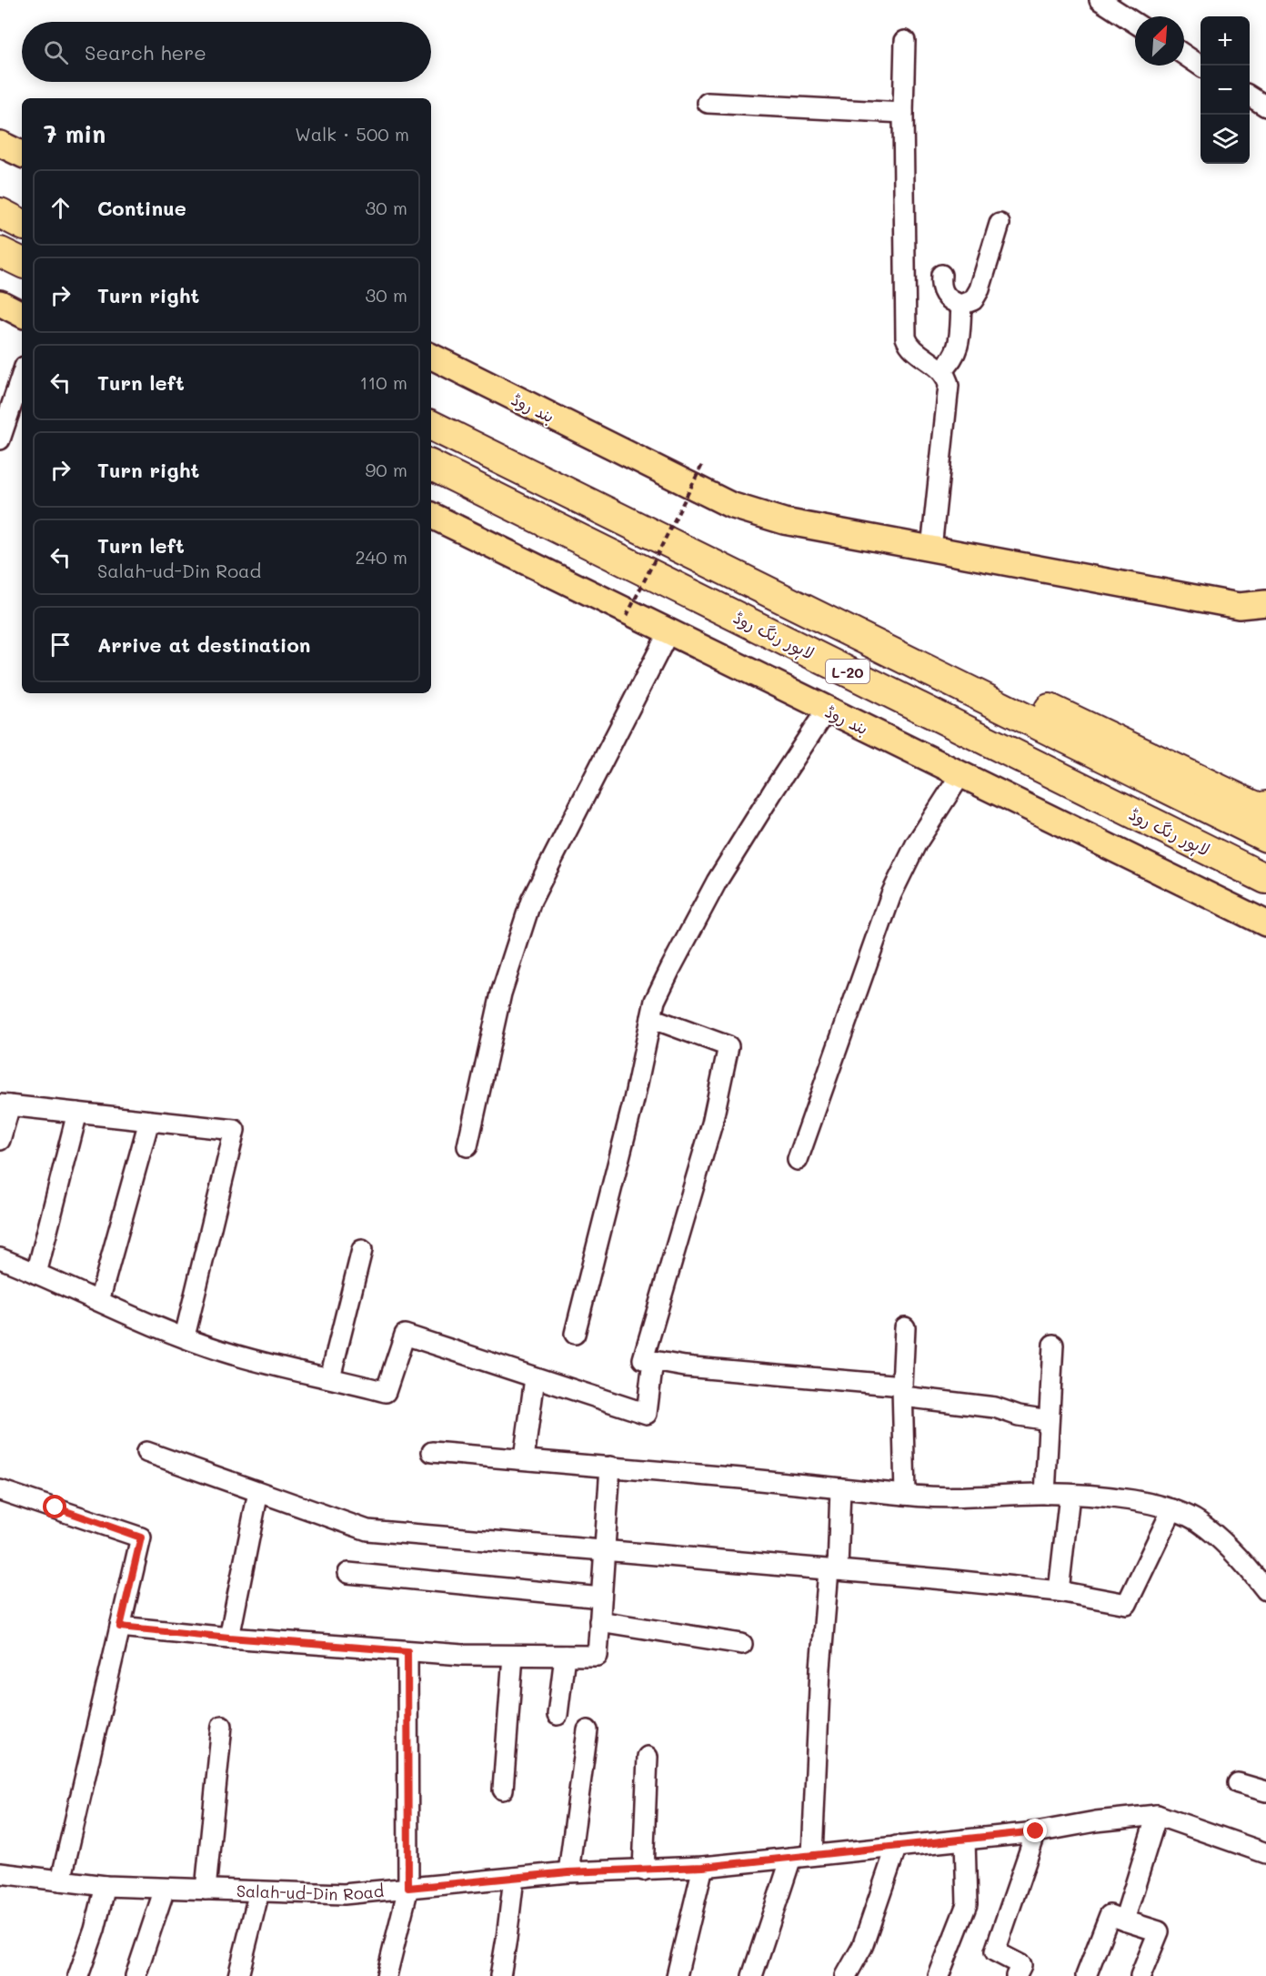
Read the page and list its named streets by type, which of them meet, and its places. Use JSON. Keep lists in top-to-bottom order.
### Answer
{
  "streets": {
    "highway": ["لاہور رنگ روڈ", "L-20"],
    "main road": ["بند روڈ"],
    "street": ["Salah-ud-Din Road"]
  },
  "north": "top right",
  "page": {
    "map_buttons": ["+", "−"],
    "search": "Search here",
    "heading": ["7 min", "Walk · 500 m"],
    "list": [
      ["Continue", "30 m"],
      ["Turn right", "30 m"],
      ["Turn left", "110 m"],
      ["Turn right", "90 m"],
      ["Turn left", "Salah-ud-Din Road", "240 m"],
      "Arrive at destination"
    ]
  }
}
